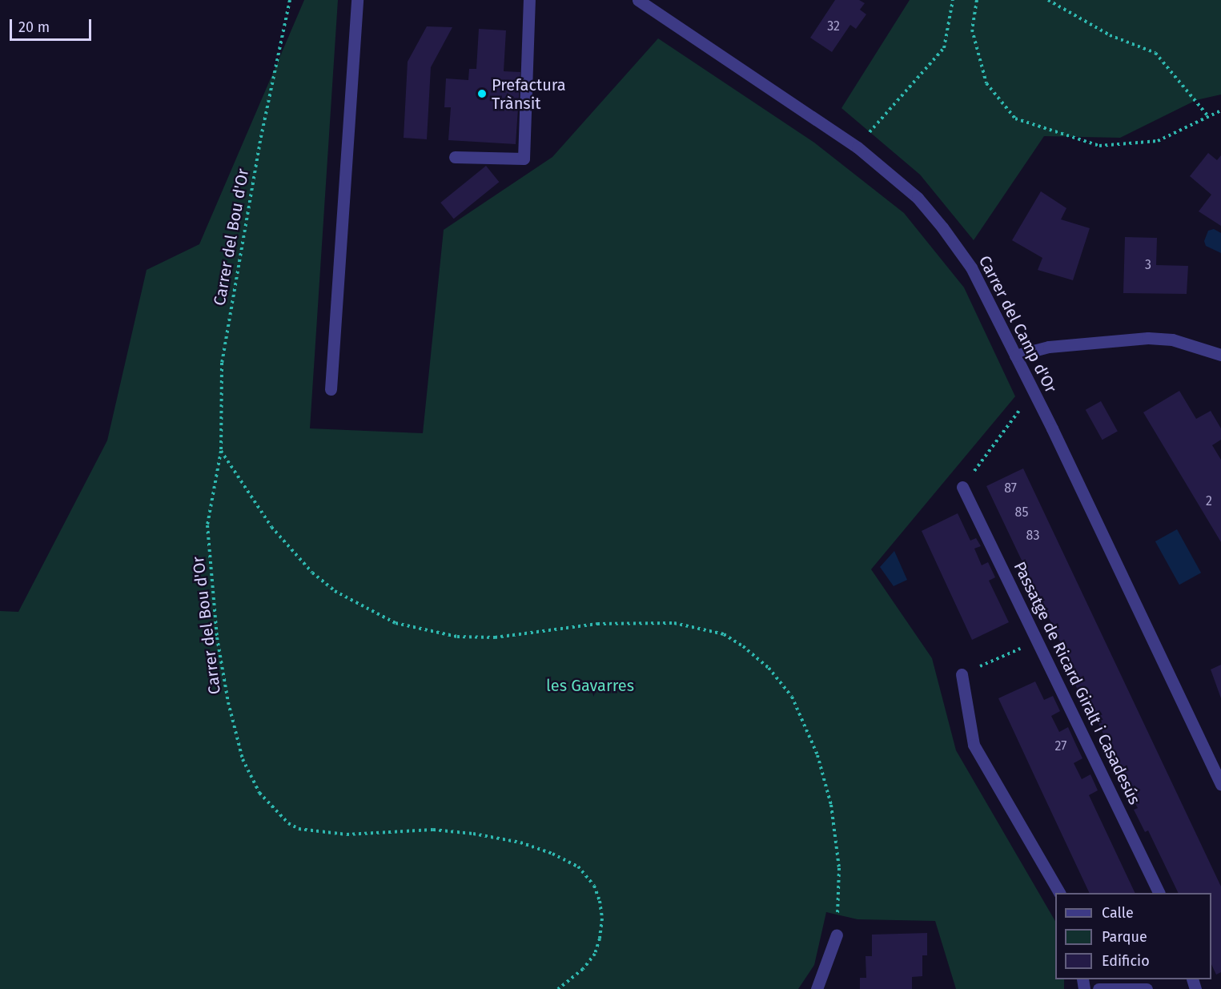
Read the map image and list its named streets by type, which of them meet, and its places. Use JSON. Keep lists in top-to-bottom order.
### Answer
{
  "streets": {
    "street": ["Carrer del Camp d'Or", "Passatge de Ricard Giralt i Casadesús"],
    "path": ["Carrer del Bou d'Or"]
  },
  "parks": ["les Gavarres"],
  "places": ["Prefactura Trànsit"],
  "house_numbers": [
    "32",
    "3",
    "87",
    "2",
    "85",
    "83",
    "27"
  ],
  "legend": ["Calle", "Parque", "Edificio"],
  "scale_bar": "20 m"
}
